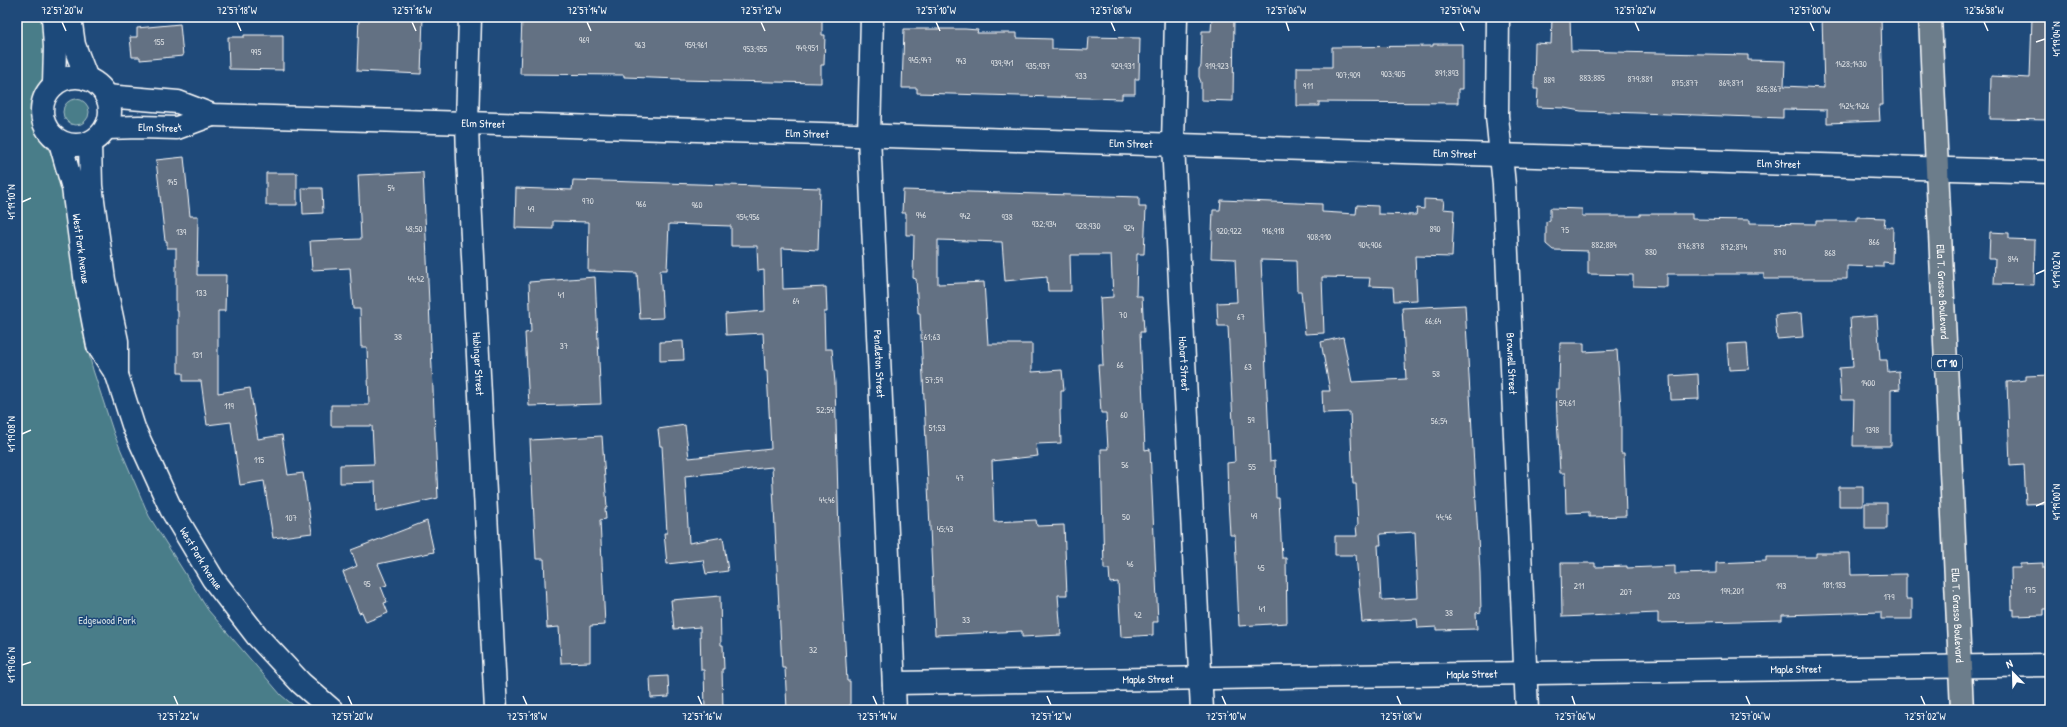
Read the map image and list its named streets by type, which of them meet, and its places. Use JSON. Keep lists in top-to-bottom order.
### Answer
{
  "streets": {
    "main road": ["Ella T. Grasso Boulevard", "CT 10"],
    "street": [
      "Elm Street",
      "West Park Avenue",
      "Brownell Street",
      "Hubinger Street",
      "Pendleton Street",
      "Hobart Street",
      "Maple Street"
    ]
  },
  "crossings": [
    ["Elm Street", "West Park Avenue"],
    ["Elm Street", "Ella T. Grasso Boulevard"],
    ["Elm Street", "Brownell Street"],
    ["Elm Street", "Hubinger Street"],
    ["Elm Street", "Pendleton Street"],
    ["Elm Street", "Hobart Street"],
    ["Ella T. Grasso Boulevard", "Maple Street"],
    ["Brownell Street", "Maple Street"],
    ["Pendleton Street", "Maple Street"],
    ["Hobart Street", "Maple Street"]
  ],
  "parks": ["Edgewood Park"],
  "house_numbers": [
    "969",
    "155",
    "963",
    "959;961",
    "949;951",
    "953;955",
    "995",
    "945;947",
    "943",
    "939;941",
    "1428;1430",
    "935;937",
    "929;931",
    "919;923",
    "891;893",
    "903;905",
    "907;909",
    "933",
    "883;885",
    "879;881",
    "889",
    "875;877",
    "869;871",
    "911",
    "865;867",
    "1424;1426",
    "145",
    "54",
    "970",
    "966",
    "960",
    "49",
    "946",
    "942",
    "954;956",
    "938",
    "932;934",
    "928;930",
    "924",
    "48;50",
    "890",
    "75",
    "920;922",
    "916;918",
    "139",
    "908;910",
    "866",
    "904;906",
    "882;884",
    "876;878",
    "872;874",
    "880",
    "870",
    "868",
    "844",
    "44;42",
    "133",
    "41",
    "64",
    "70",
    "67",
    "66;64",
    "38",
    "61;63",
    "37",
    "131",
    "66",
    "63",
    "58",
    "57;59",
    "1400",
    "59;61",
    "119",
    "52;54",
    "60",
    "59",
    "56;54",
    "51;53",
    "1398",
    "115",
    "56",
    "55",
    "47",
    "44;46",
    "49",
    "50",
    "44;46",
    "107",
    "45;43",
    "46",
    "45",
    "95",
    "181;183",
    "211",
    "193",
    "175",
    "199;201",
    "207",
    "203",
    "179",
    "41",
    "38",
    "42",
    "33",
    "32"
  ],
  "north": "top left",
  "coordinates": [
    "72°57'20\"W",
    "72°57'18\"W",
    "72°57'16\"W",
    "72°57'14\"W",
    "72°57'12\"W",
    "72°57'10\"W",
    "72°57'08\"W",
    "72°57'06\"W",
    "72°57'04\"W",
    "72°57'02\"W",
    "72°57'00\"W",
    "72°56'58\"W",
    "41°19'04\"N",
    "41°19'10\"N",
    "41°19'02\"N",
    "41°19'08\"N",
    "41°19'00\"N",
    "41°19'06\"N",
    "72°57'22\"W"
  ]
}
